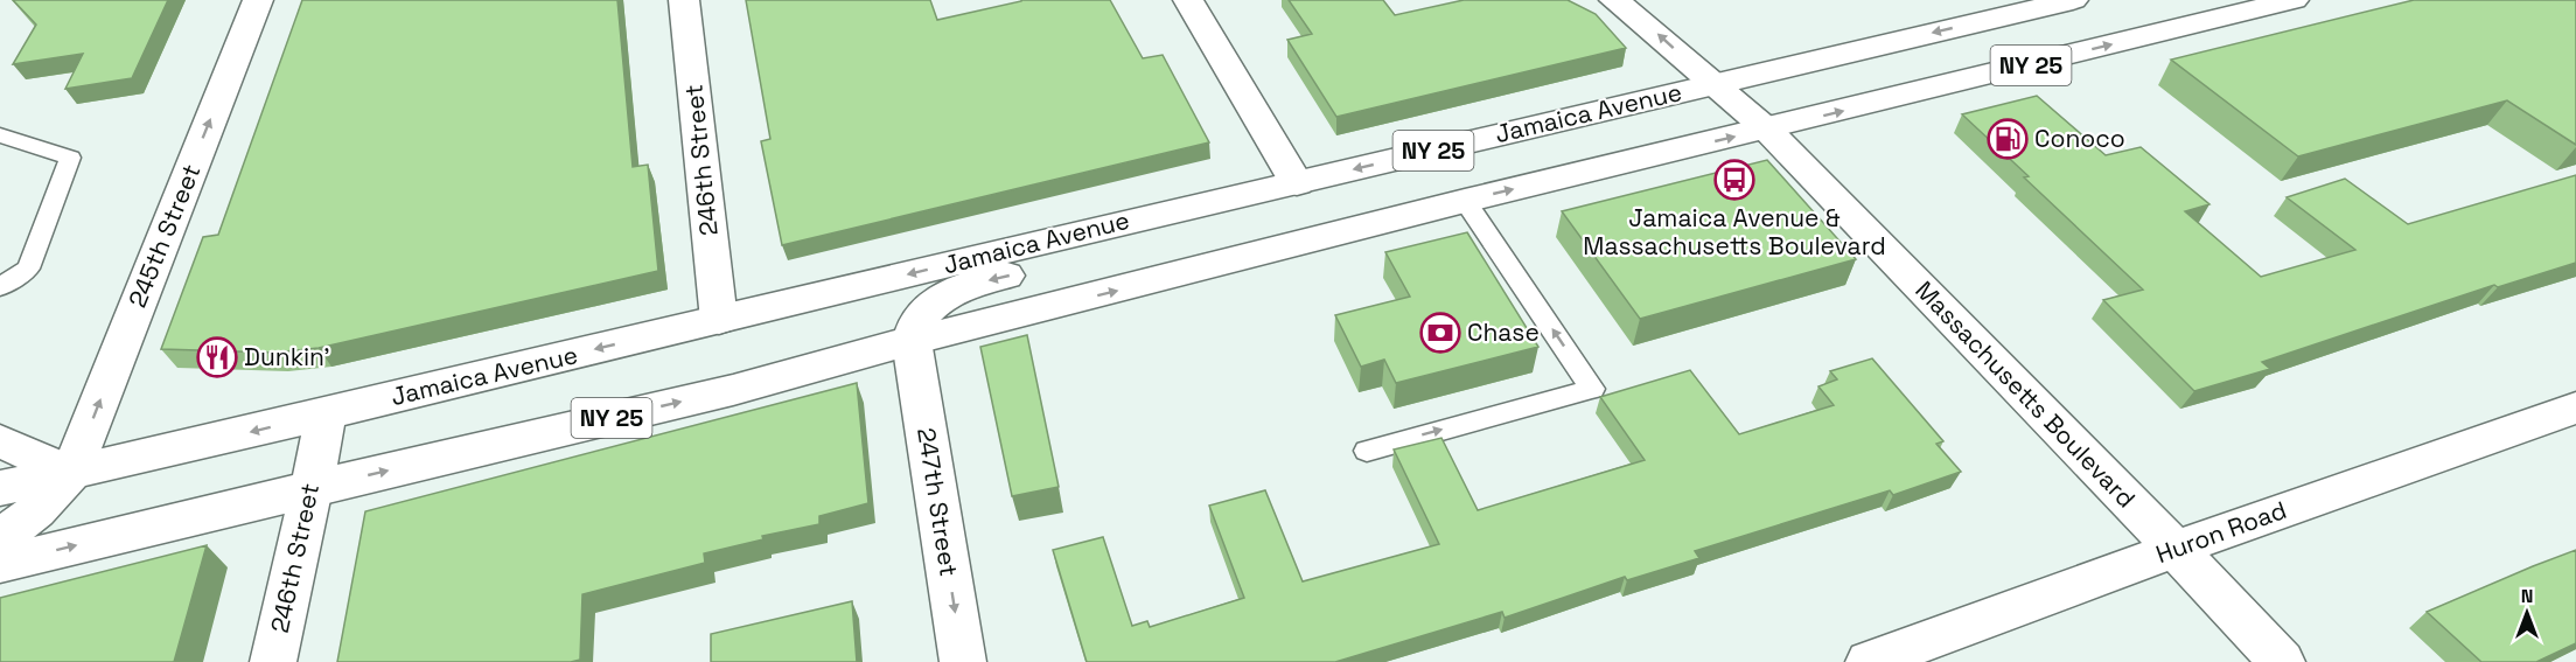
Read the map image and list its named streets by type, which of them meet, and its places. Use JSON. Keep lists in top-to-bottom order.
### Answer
{
  "streets": {
    "main road": [
      "NY 25",
      "Jamaica Avenue",
      "246th Street",
      "245th Street",
      "Massachusetts Boulevard",
      "247th Street",
      "Huron Road"
    ]
  },
  "crossings": [
    ["NY 25", "246th Street"],
    ["NY 25", "Massachusetts Boulevard"],
    ["NY 25", "247th Street"],
    ["Jamaica Avenue", "246th Street"],
    ["Jamaica Avenue", "245th Street"],
    ["Jamaica Avenue", "Massachusetts Boulevard"],
    ["Massachusetts Boulevard", "Huron Road"]
  ],
  "one_way": ["245th Street", "247th Street"],
  "places": {
    "fuel station": ["Conoco"],
    "bus stop": ["Jamaica Avenue & Massachusetts Boulevard"],
    "bank": ["Chase"],
    "restaurant": ["Dunkin'"]
  },
  "north": "top"
}
